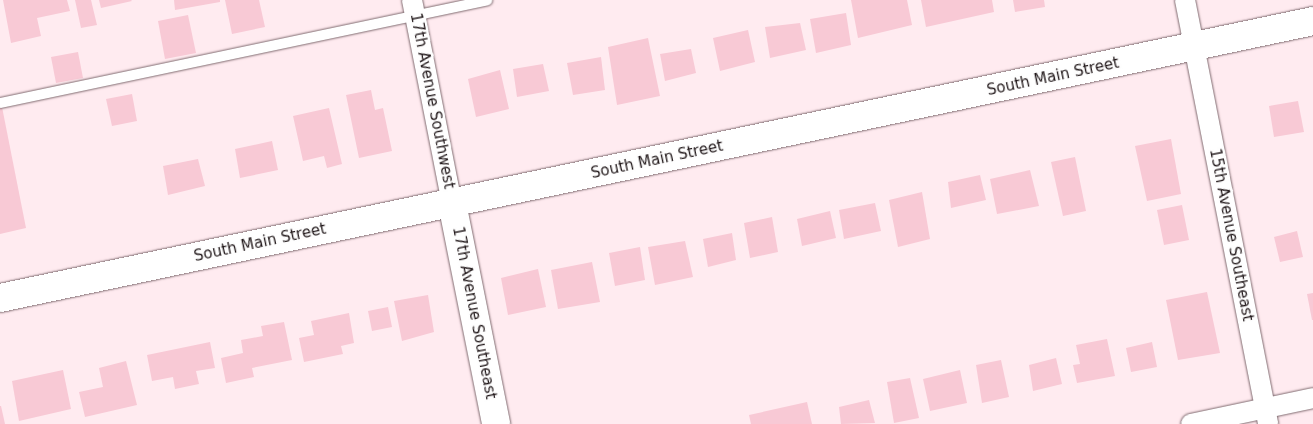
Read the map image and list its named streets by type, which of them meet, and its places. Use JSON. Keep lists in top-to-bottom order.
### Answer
{
  "streets": {
    "street": [
      "South Main Street",
      "17th Avenue Southwest",
      "15th Avenue Southeast",
      "17th Avenue Southeast"
    ]
  },
  "crossings": [
    ["South Main Street", "17th Avenue Southwest"],
    ["South Main Street", "15th Avenue Southeast"],
    ["South Main Street", "17th Avenue Southeast"],
    ["17th Avenue Southwest", "17th Avenue Southeast"]
  ]
}
